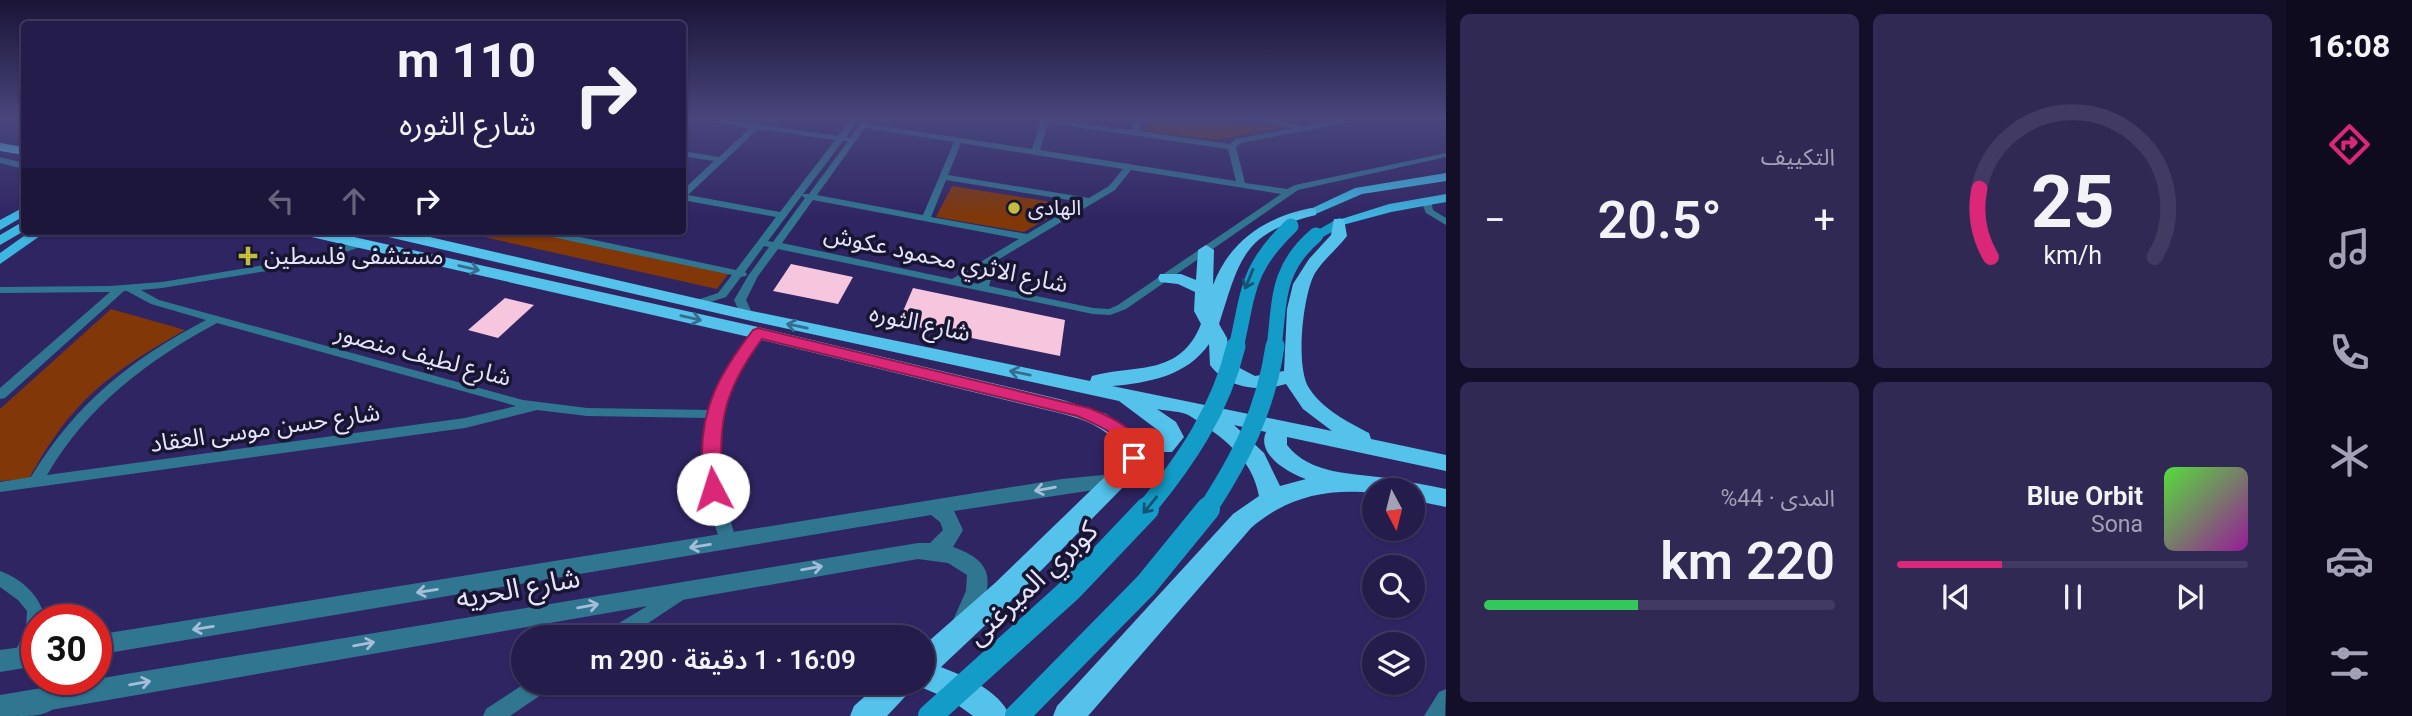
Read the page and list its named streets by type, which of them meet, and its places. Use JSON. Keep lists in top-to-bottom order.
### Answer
{
  "streets": {
    "highway": ["شارع الثوره"],
    "main road": ["كوبري الميرغنى"],
    "street": [
      "شارع الاثري محمود عكوش",
      "شارع لطيف منصور",
      "شارع حسن موسى العقاد",
      "شارع الحريه"
    ]
  },
  "crossings": [
    ["شارع لطيف منصور", "شارع حسن موسى العقاد"]
  ],
  "places": {
    "other": ["الهادى"],
    "health": ["مستشفى فلسطين"]
  },
  "north": "bottom",
  "page": {
    "tabs": "16:08",
    "tile": [
      "التكييف",
      ["المدى · 44%", "220 km"]
    ],
    "turn": ["110 m", "شارع الثوره"],
    "heat": ["−", "20.5°", "+"],
    "song": ["Blue Orbit", "Sona"],
    "limit": "30",
    "trip": "16:09 · 1 دقيقة · 290 m",
    "gauge": ["25", "km/h"]
  }
}
